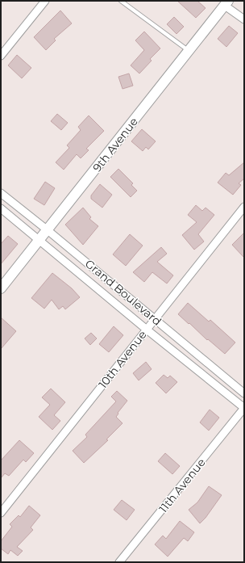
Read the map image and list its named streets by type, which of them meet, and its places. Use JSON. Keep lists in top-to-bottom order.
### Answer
{
  "streets": {
    "street": [
      "9th Avenue",
      "Grand Boulevard",
      "10th Avenue",
      "11th Avenue"
    ]
  },
  "crossings": [
    ["9th Avenue", "Grand Boulevard"],
    ["Grand Boulevard", "10th Avenue"],
    ["Grand Boulevard", "11th Avenue"]
  ]
}
